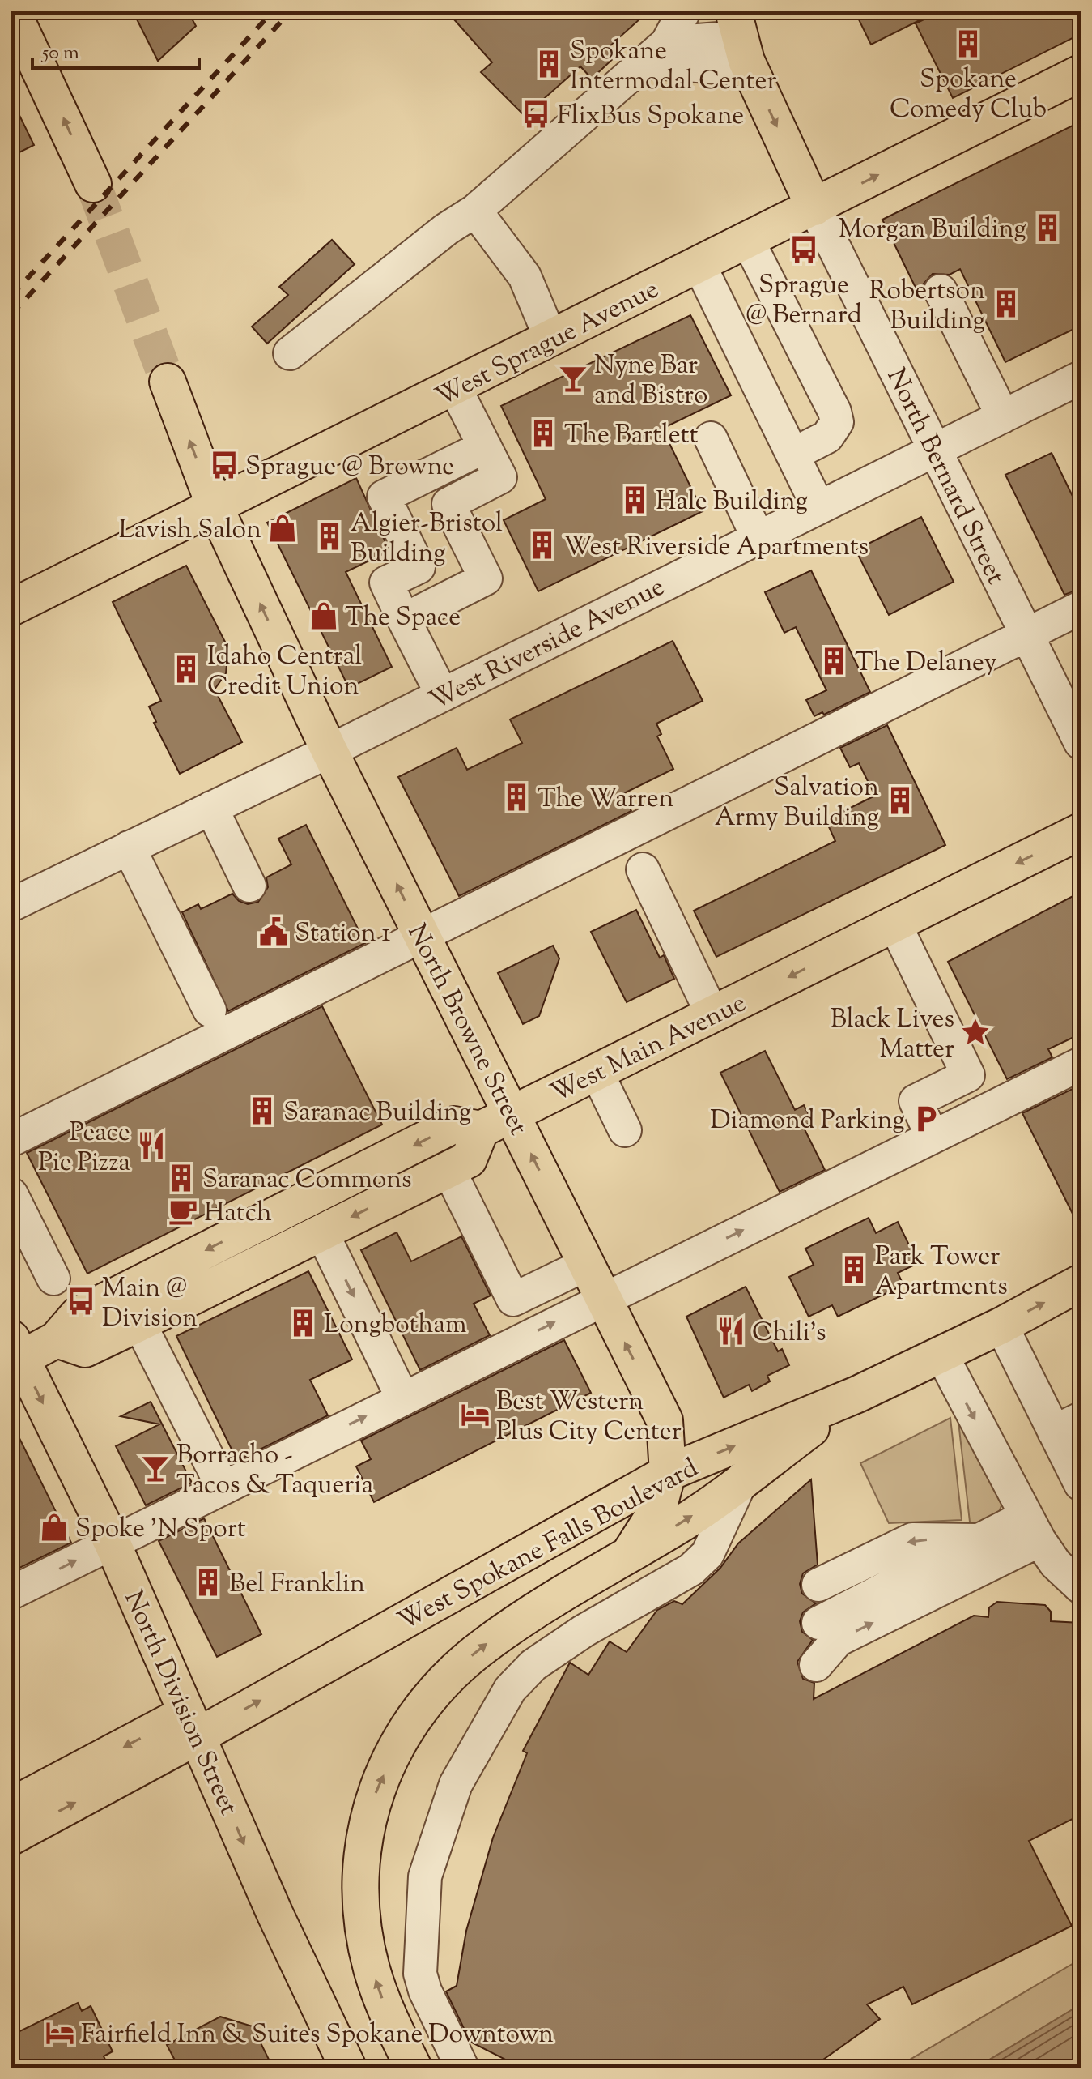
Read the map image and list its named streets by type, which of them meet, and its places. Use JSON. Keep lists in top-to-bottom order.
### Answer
{
  "streets": {
    "main road": [
      "West Sprague Avenue",
      "North Browne Street",
      "West Main Avenue",
      "West Spokane Falls Boulevard",
      "North Division Street"
    ],
    "street": ["North Bernard Street", "West Riverside Avenue"]
  },
  "crossings": [
    ["West Sprague Avenue", "North Bernard Street"],
    ["West Sprague Avenue", "North Browne Street"],
    ["North Bernard Street", "West Riverside Avenue"],
    ["West Riverside Avenue", "North Browne Street"],
    ["North Browne Street", "West Main Avenue"],
    ["North Browne Street", "West Spokane Falls Boulevard"],
    ["West Spokane Falls Boulevard", "North Division Street"]
  ],
  "one_way": ["North Browne Street", "West Main Avenue", "North Division Street"],
  "places": {
    "building": [
      "Spokane Comedy Club",
      "Spokane Intermodal Center",
      "Morgan Building",
      "Robertson Building",
      "The Bartlett",
      "Hale Building",
      "Algier-Bristol Building",
      "West Riverside Apartments",
      "The Delaney",
      "Idaho Central Credit Union",
      "The Warren",
      "Salvation Army Building",
      "Saranac Building",
      "Saranac Commons",
      "Park Tower Apartments",
      "Longbotham",
      "Bel Franklin"
    ],
    "bus stop": [
      "FlixBus Spokane",
      "Sprague @ Bernard",
      "Sprague @ Browne",
      "Main @ Division"
    ],
    "bar": ["Nyne Bar and Bistro", "Borracho - Tacos & Taqueria"],
    "shop": ["Lavish Salon", "The Space", "Spoke 'N Sport"],
    "public building": ["Station 1"],
    "place": ["Black Lives Matter"],
    "parking": ["Diamond Parking"],
    "restaurant": ["Peace Pie Pizza", "Chili's"],
    "cafe": ["Hatch"],
    "hotel": ["Best Western Plus City Center", "Fairfield Inn & Suites Spokane Downtown"]
  },
  "scale_bar": "50 m"
}
